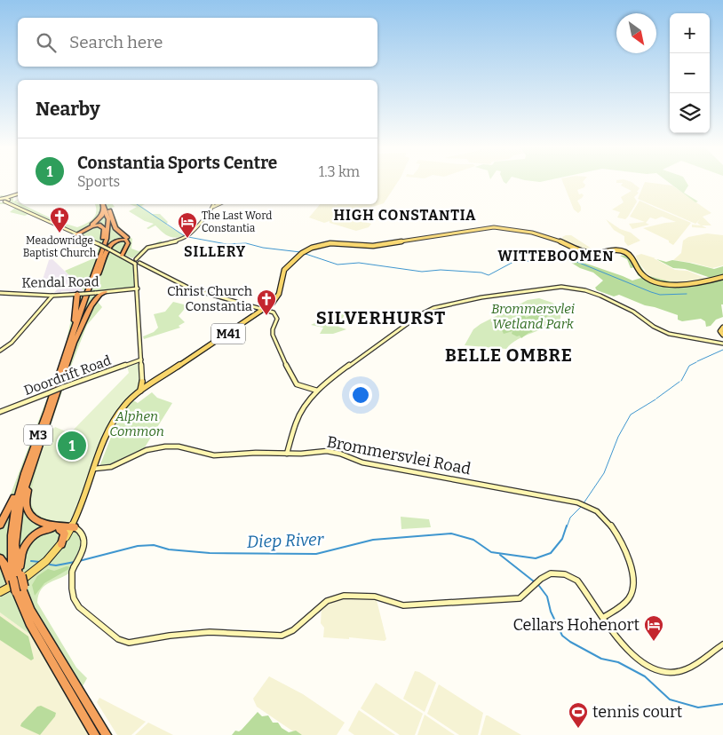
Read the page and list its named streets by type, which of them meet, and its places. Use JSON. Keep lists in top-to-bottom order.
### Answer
{
  "streets": {
    "highway": ["M3"],
    "main road": ["M41"],
    "street": ["Kendal Road", "Doordrift Road", "Brommersvlei Road"]
  },
  "crossings": [
    ["M41", "Brommersvlei Road"]
  ],
  "districts": [
    "HIGH CONSTANTIA",
    "SILLERY",
    "WITTEBOOMEN",
    "SILVERHURST",
    "BELLE OMBRE"
  ],
  "water": ["Diep River"],
  "parks": ["Brommersvlei Wetland Park", "Alphen Common"],
  "places": {
    "church": ["Meadowridge Baptist Church", "Christ Church Constantia"],
    "hotel": ["The Last Word Constantia", "Cellars Hohenort"],
    "sports": ["tennis court"]
  },
  "north": "bottom right",
  "page": {
    "map_buttons": ["+", "−"],
    "search": "Search here",
    "heading": "Nearby",
    "list": [
      {
        "mark": "1",
        "name": "Constantia Sports Centre",
        "note": "Sports",
        "value": "1.3 km"
      }
    ],
    "pins": "1"
  }
}
